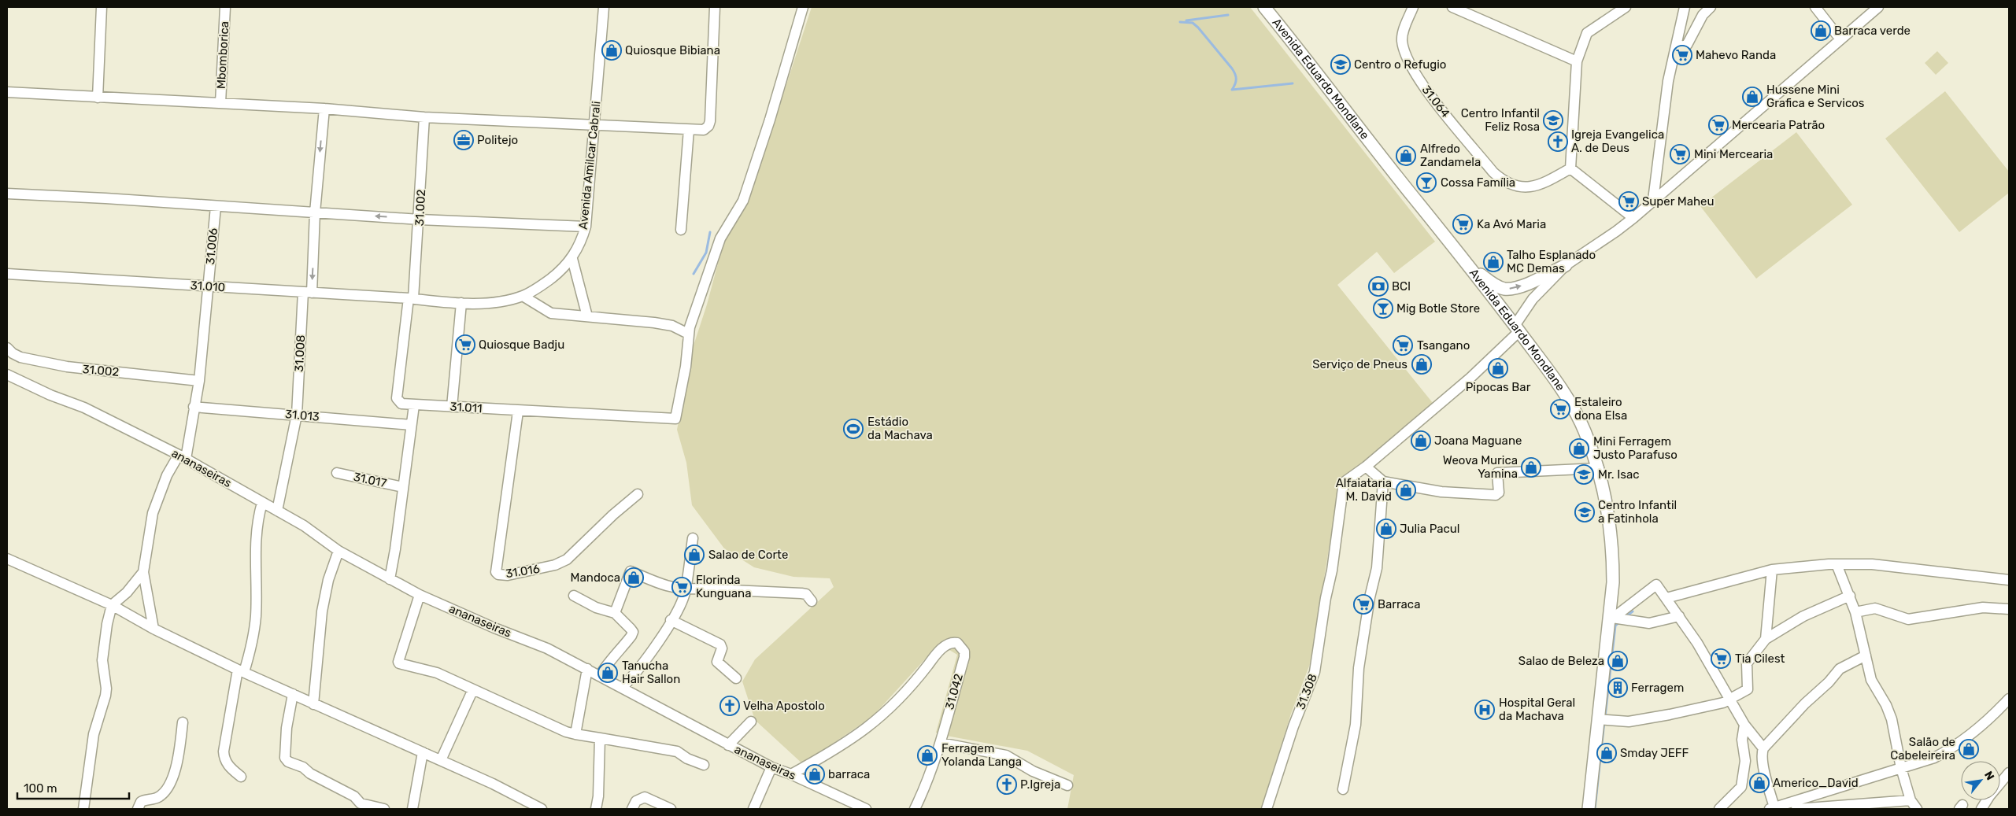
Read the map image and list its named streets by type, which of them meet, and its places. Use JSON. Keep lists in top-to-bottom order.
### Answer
{
  "streets": {
    "main road": ["Avenida Eduardo Mondlane"],
    "street": [
      "Mbomborica",
      "31.064",
      "Avenida Amilcar Cabrali",
      "31.002",
      "31.006",
      "31.010",
      "31.008",
      "31.011",
      "31.013",
      "ananaseiras",
      "31.017",
      "31.016",
      "31.042",
      "31.308"
    ]
  },
  "crossings": [
    ["Avenida Eduardo Mondlane", "31.308"],
    ["Avenida Amilcar Cabrali", "31.010"],
    ["31.002", "31.006"],
    ["31.002", "31.010"],
    ["31.002", "31.011"],
    ["31.006", "31.010"],
    ["31.006", "31.013"],
    ["31.006", "ananaseiras"],
    ["31.010", "31.008"],
    ["31.008", "31.013"],
    ["31.008", "ananaseiras"],
    ["31.011", "31.016"],
    ["ananaseiras", "31.042"]
  ],
  "one_way": ["31.008"],
  "places": {
    "shop": [
      "Barraca verde",
      "Quiosque Bibiana",
      "Hussene Mini Grafica e Servicos",
      "Alfredo Zandamela",
      "Talho Esplanado MC Demas",
      "Serviço de Pneus",
      "Pipocas Bar",
      "Joana Maguane",
      "Mini Ferragem Justo Parafuso",
      "Weova Murica Yamina",
      "Alfaiataria M. David",
      "Julia Pacul",
      "Salao de Corte",
      "Mandoca",
      "Salao de Beleza",
      "Tanucha Hair Sallon",
      "Salão de Cabeleireira",
      "Smday JEFF",
      "Ferragem Yolanda Langa",
      "barraca",
      "Americo_David"
    ],
    "supermarket": [
      "Mahevo Randa",
      "Mercearia Patrão",
      "Mini Mercearia",
      "Super Maheu",
      "Ka Avó Maria",
      "Quiosque Badju",
      "Tsangano",
      "Estaleiro dona Elsa",
      "Florinda Kunguana",
      "Barraca",
      "Tia Cilest"
    ],
    "school or university": [
      "Centro o Refugio",
      "Centro Infantil Feliz Rosa",
      "Mr. Isac",
      "Centro Infantil a Fatinhola"
    ],
    "office": ["Politejo"],
    "church": ["Igreja Evangelica A. de Deus", "Velha Apostolo", "P.Igreja"],
    "bar": ["Cossa Família", "Mig Botle Store"],
    "bank": ["BCI"],
    "sports": ["Estádio da Machava"],
    "building": ["Ferragem"],
    "hospital": ["Hospital Geral da Machava"]
  },
  "scale_bar": "100 m",
  "north": "top right"
}
